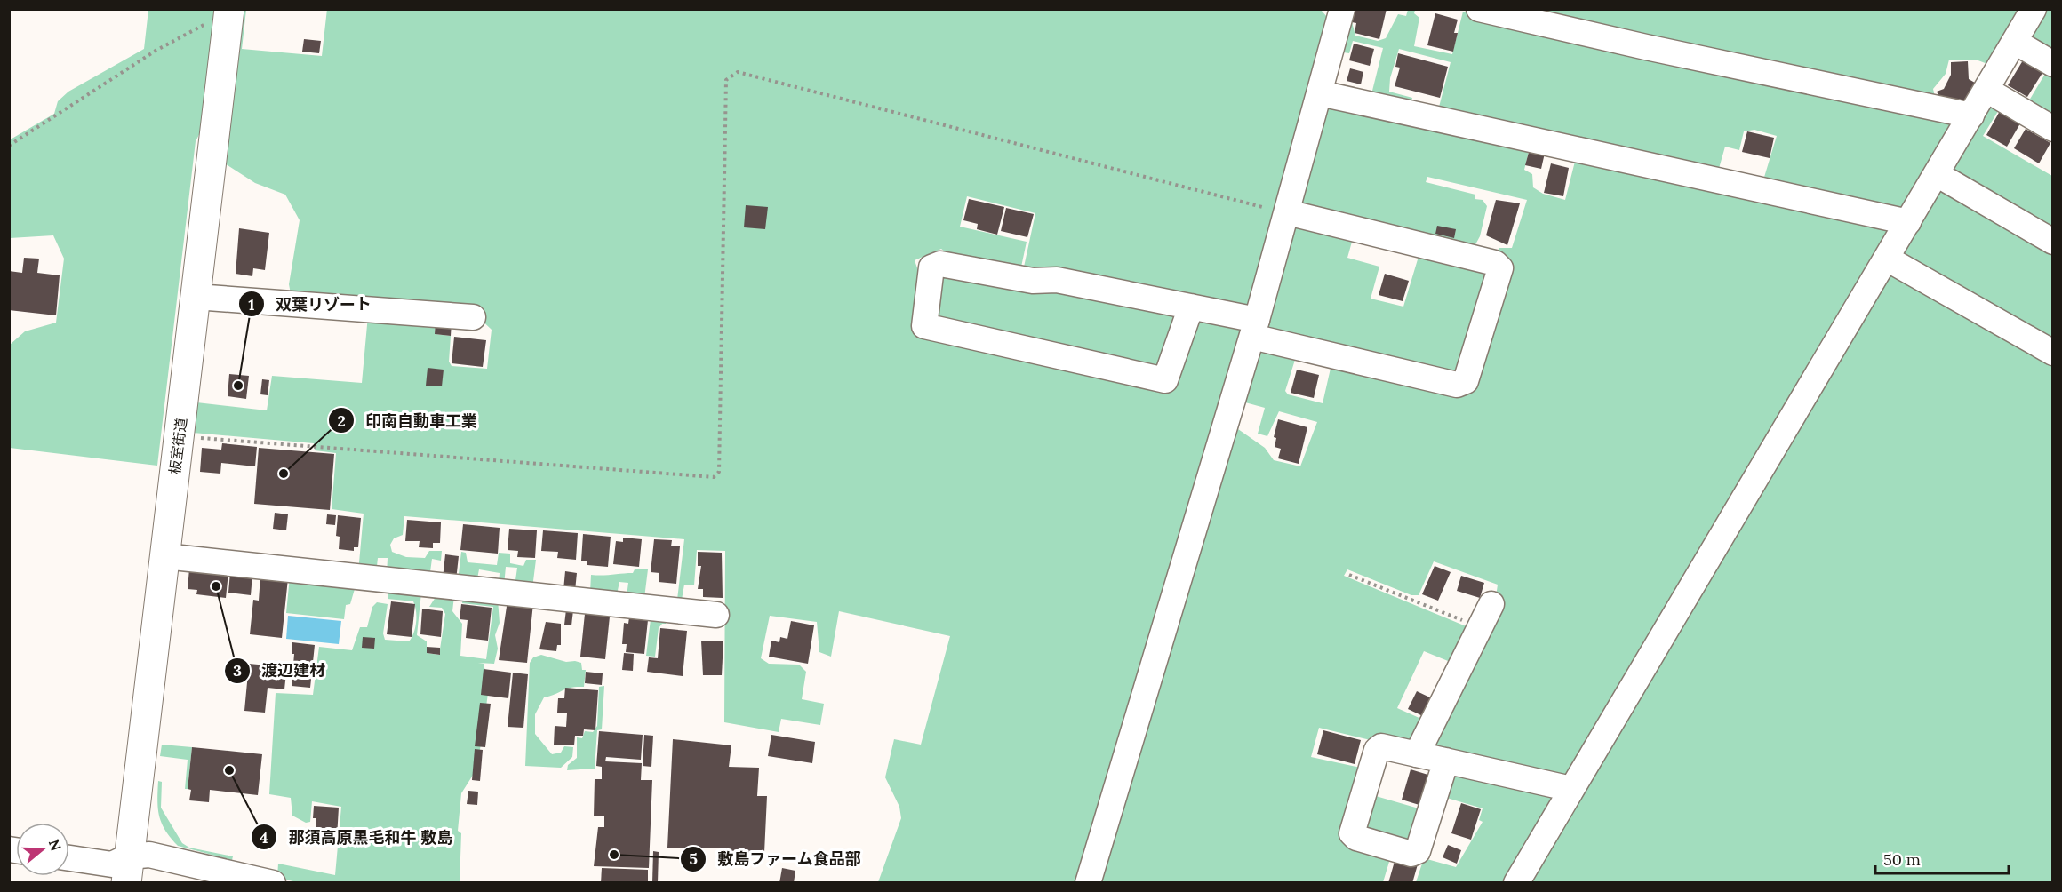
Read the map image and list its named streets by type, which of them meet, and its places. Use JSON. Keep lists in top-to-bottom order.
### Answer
{
  "streets": {
    "main road": ["板室街道"]
  },
  "places": [
    "双葉リゾート",
    "印南自動車工業",
    "渡辺建材",
    "那須高原黒毛和牛 敷島",
    "敷島ファーム食品部"
  ],
  "scale_bar": "50 m",
  "north": "right"
}
